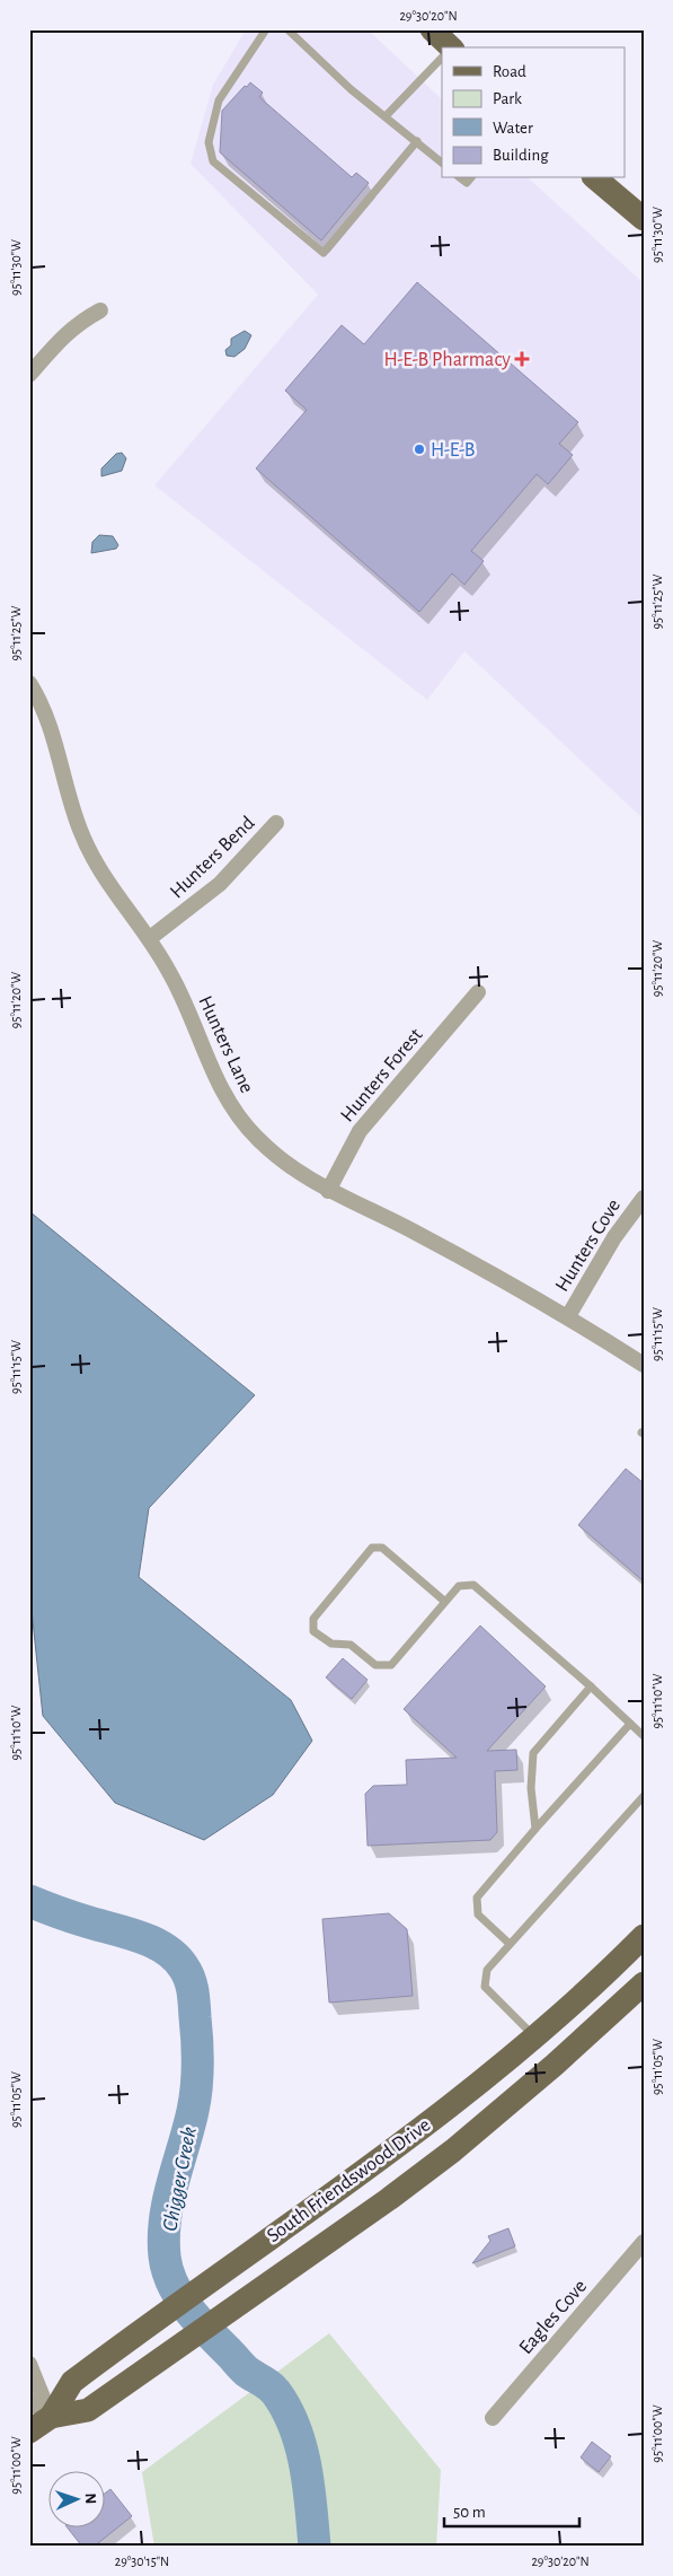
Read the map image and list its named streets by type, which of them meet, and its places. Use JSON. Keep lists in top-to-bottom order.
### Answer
{
  "streets": {
    "main road": ["South Friendswood Drive"],
    "street": [
      "Hunters Bend",
      "Hunters Lane",
      "Hunters Forest",
      "Hunters Cove",
      "Eagles Cove"
    ]
  },
  "crossings": [
    ["Hunters Bend", "Hunters Lane"],
    ["Hunters Lane", "Hunters Forest"],
    ["Hunters Lane", "Hunters Cove"]
  ],
  "water": ["Chigger Creek"],
  "places": {
    "health": ["H-E-B Pharmacy"],
    "other": ["H-E-B"]
  },
  "legend": [
    "Road",
    "Park",
    "Water",
    "Building"
  ],
  "scale_bar": "50 m",
  "north": "right",
  "coordinates": [
    "29°30'20\"N",
    "95°11'30\"W",
    "95°11'25\"W",
    "95°11'20\"W",
    "95°11'15\"W",
    "95°11'10\"W",
    "95°11'05\"W",
    "95°11'00\"W",
    "29°30'15\"N"
  ]
}
